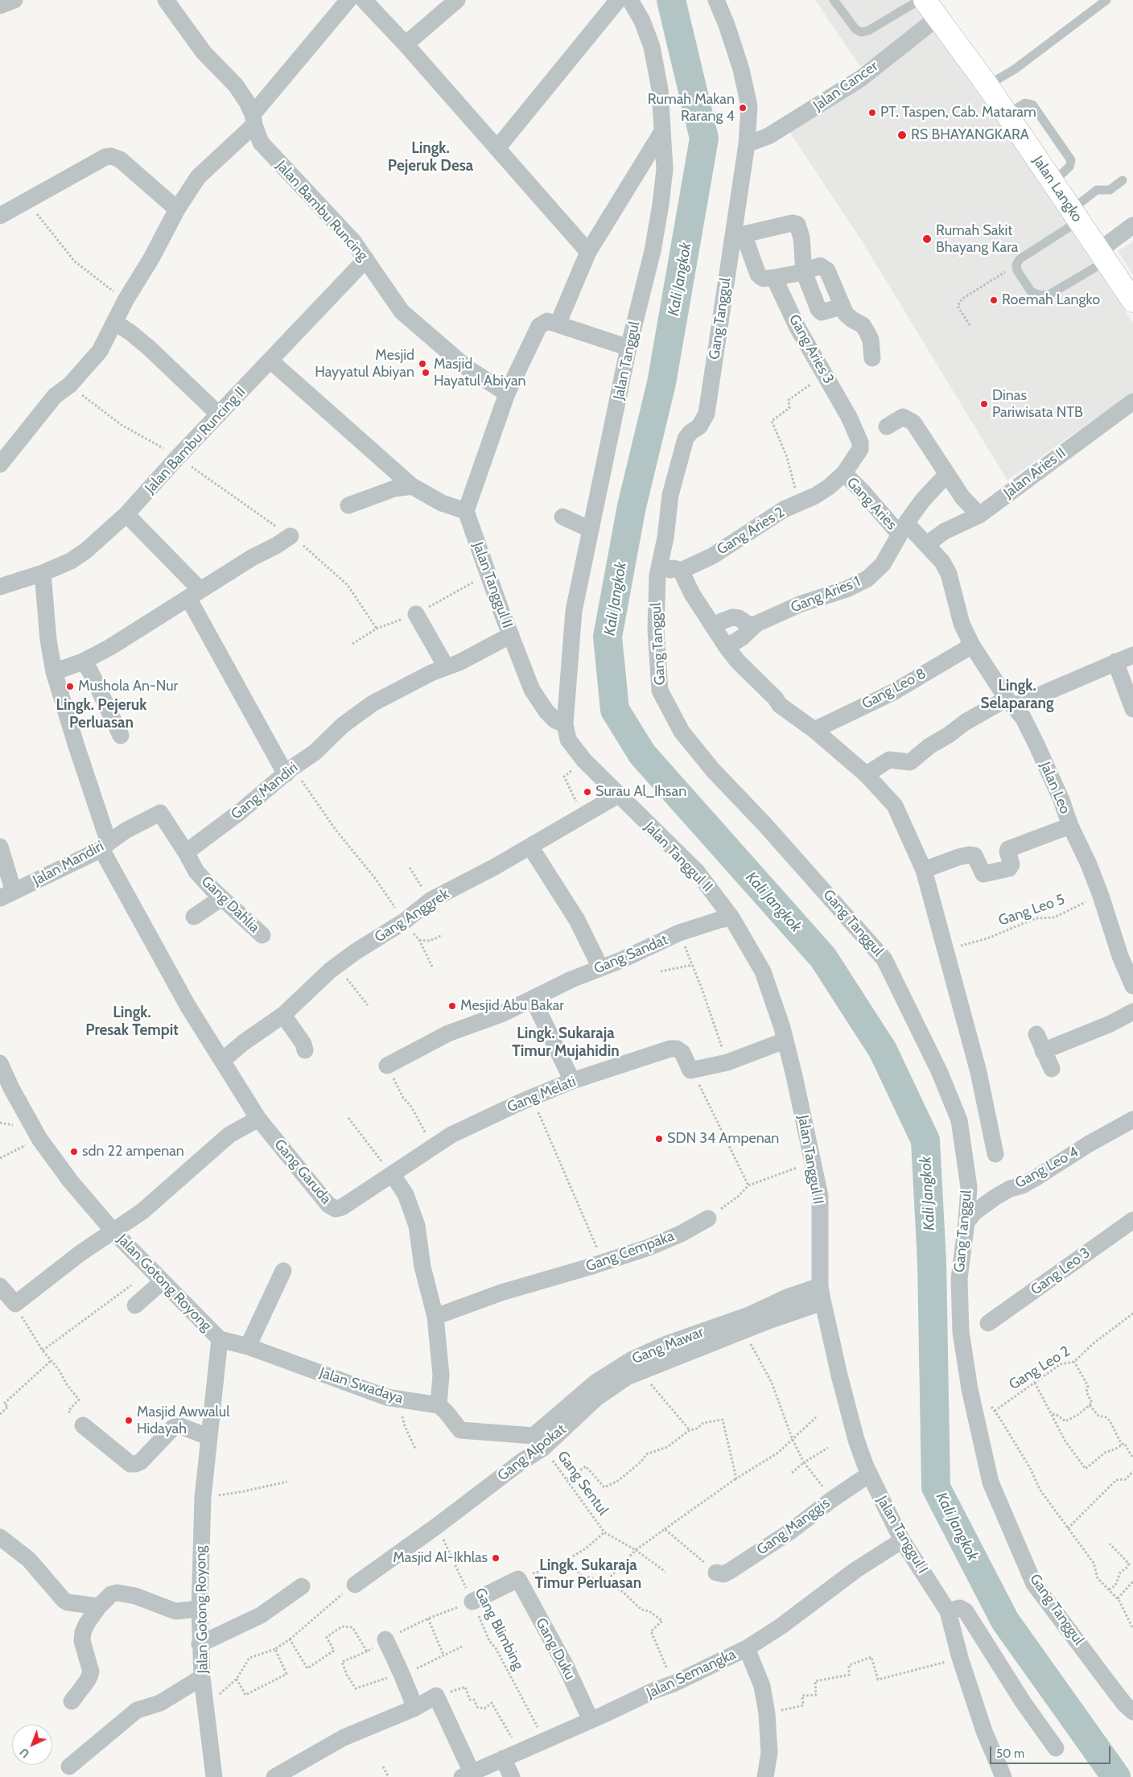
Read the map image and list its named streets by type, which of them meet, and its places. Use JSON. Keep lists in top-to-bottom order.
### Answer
{
  "streets": {
    "main road": ["Jalan Langko"],
    "street": [
      "Jalan Cancer",
      "Jalan Bambu Runcing",
      "Gang Tanggul",
      "Gang Aries 3",
      "Jalan Tanggul",
      "Jalan Bambu Runcing II",
      "Jalan Aries II",
      "Gang Aries",
      "Gang Aries 2",
      "Jalan Tanggul II",
      "Gang Aries 1",
      "Gang Leo 8",
      "Jalan Leo",
      "Gang Mandiri",
      "Jalan Mandiri",
      "Gang Dahlia",
      "Gang Anggrek",
      "Gang Sandat",
      "Gang Melati",
      "Gang Leo 4",
      "Gang Garuda",
      "Gang Cempaka",
      "Gang Leo 3",
      "Jalan Gotong Royong",
      "Gang Mawar",
      "Jalan Swadaya",
      "Gang Alpokat",
      "Gang Manggis",
      "Jalan Tanggul I",
      "Gang Duku",
      "Jalan Semangka"
    ],
    "path": [
      "Gang Leo 5",
      "Gang Leo 2",
      "Gang Sentul",
      "Gang Blimbing"
    ]
  },
  "crossings": [
    ["Jalan Cancer", "Jalan Langko"],
    ["Jalan Cancer", "Gang Tanggul"],
    ["Jalan Bambu Runcing", "Jalan Bambu Runcing II"],
    ["Gang Tanggul", "Gang Aries 2"],
    ["Gang Tanggul", "Gang Leo 4"],
    ["Gang Aries 3", "Gang Aries"],
    ["Gang Aries 3", "Gang Aries 2"],
    ["Jalan Tanggul", "Jalan Tanggul II"],
    ["Jalan Bambu Runcing II", "Jalan Mandiri"],
    ["Jalan Aries II", "Gang Aries"],
    ["Gang Aries", "Gang Aries 2"],
    ["Gang Aries", "Gang Aries 1"],
    ["Gang Aries", "Jalan Leo"],
    ["Jalan Tanggul II", "Gang Anggrek"],
    ["Jalan Tanggul II", "Gang Sandat"],
    ["Jalan Tanggul II", "Gang Mawar"],
    ["Jalan Tanggul II", "Gang Alpokat"],
    ["Jalan Tanggul II", "Jalan Tanggul I"],
    ["Gang Leo 8", "Jalan Leo"],
    ["Jalan Leo", "Gang Leo 5"],
    ["Gang Mandiri", "Gang Dahlia"],
    ["Jalan Mandiri", "Gang Garuda"],
    ["Gang Anggrek", "Gang Garuda"],
    ["Gang Melati", "Gang Garuda"],
    ["Jalan Gotong Royong", "Jalan Swadaya"],
    ["Gang Mawar", "Gang Alpokat"],
    ["Gang Mawar", "Jalan Tanggul I"],
    ["Gang Alpokat", "Gang Sentul"],
    ["Gang Alpokat", "Jalan Tanggul I"],
    ["Gang Alpokat", "Gang Blimbing"],
    ["Gang Sentul", "Gang Duku"],
    ["Gang Manggis", "Jalan Tanggul I"],
    ["Jalan Tanggul I", "Jalan Semangka"],
    ["Gang Blimbing", "Jalan Semangka"],
    ["Gang Duku", "Jalan Semangka"]
  ],
  "districts": [
    "Lingk. Pejeruk Desa",
    "Lingk. Selaparang",
    "Lingk. Pejeruk Perluasan",
    "Lingk. Presak Tempit",
    "Lingk. Sukaraja Timur Mujahidin",
    "Lingk. Sukaraja Timur Perluasan"
  ],
  "water": ["Kali Jangkok"],
  "places": [
    "Rumah Makan Rarang 4",
    "PT. Taspen, Cab. Mataram",
    "RS BHAYANGKARA",
    "Rumah Sakit Bhayang Kara",
    "Roemah Langko",
    "Mesjid Hayyatul Abiyan",
    "Masjid Hayatul Abiyan",
    "Dinas Pariwisata NTB",
    "Mushola An-Nur",
    "Surau Al_Ihsan",
    "Mesjid Abu Bakar",
    "SDN 34 Ampenan",
    "sdn 22 ampenan",
    "Masjid Awwalul Hidayah",
    "Masjid Al-Ikhlas"
  ],
  "scale_bar": "50 m",
  "north": "bottom left"
}
